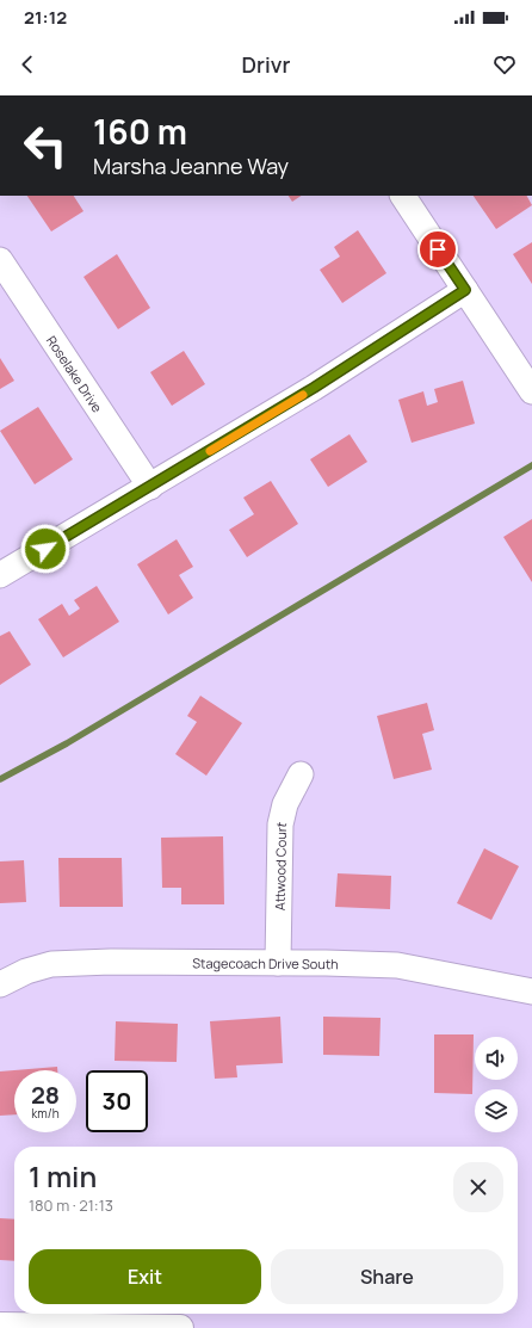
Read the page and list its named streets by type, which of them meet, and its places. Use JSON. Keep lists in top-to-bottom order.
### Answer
{
  "streets": {
    "street": ["Roselake Drive", "Attwood Court", "Stagecoach Drive South"]
  },
  "crossings": [
    ["Attwood Court", "Stagecoach Drive South"]
  ],
  "page": {
    "status": "21:12",
    "header": "Drivr",
    "turn": ["160 m", "Marsha Jeanne Way"],
    "speed": "28 km/h",
    "limit": "30",
    "heading": ["1 min", "180 m · 21:13"],
    "buttons": ["Exit", "Share"]
  }
}
